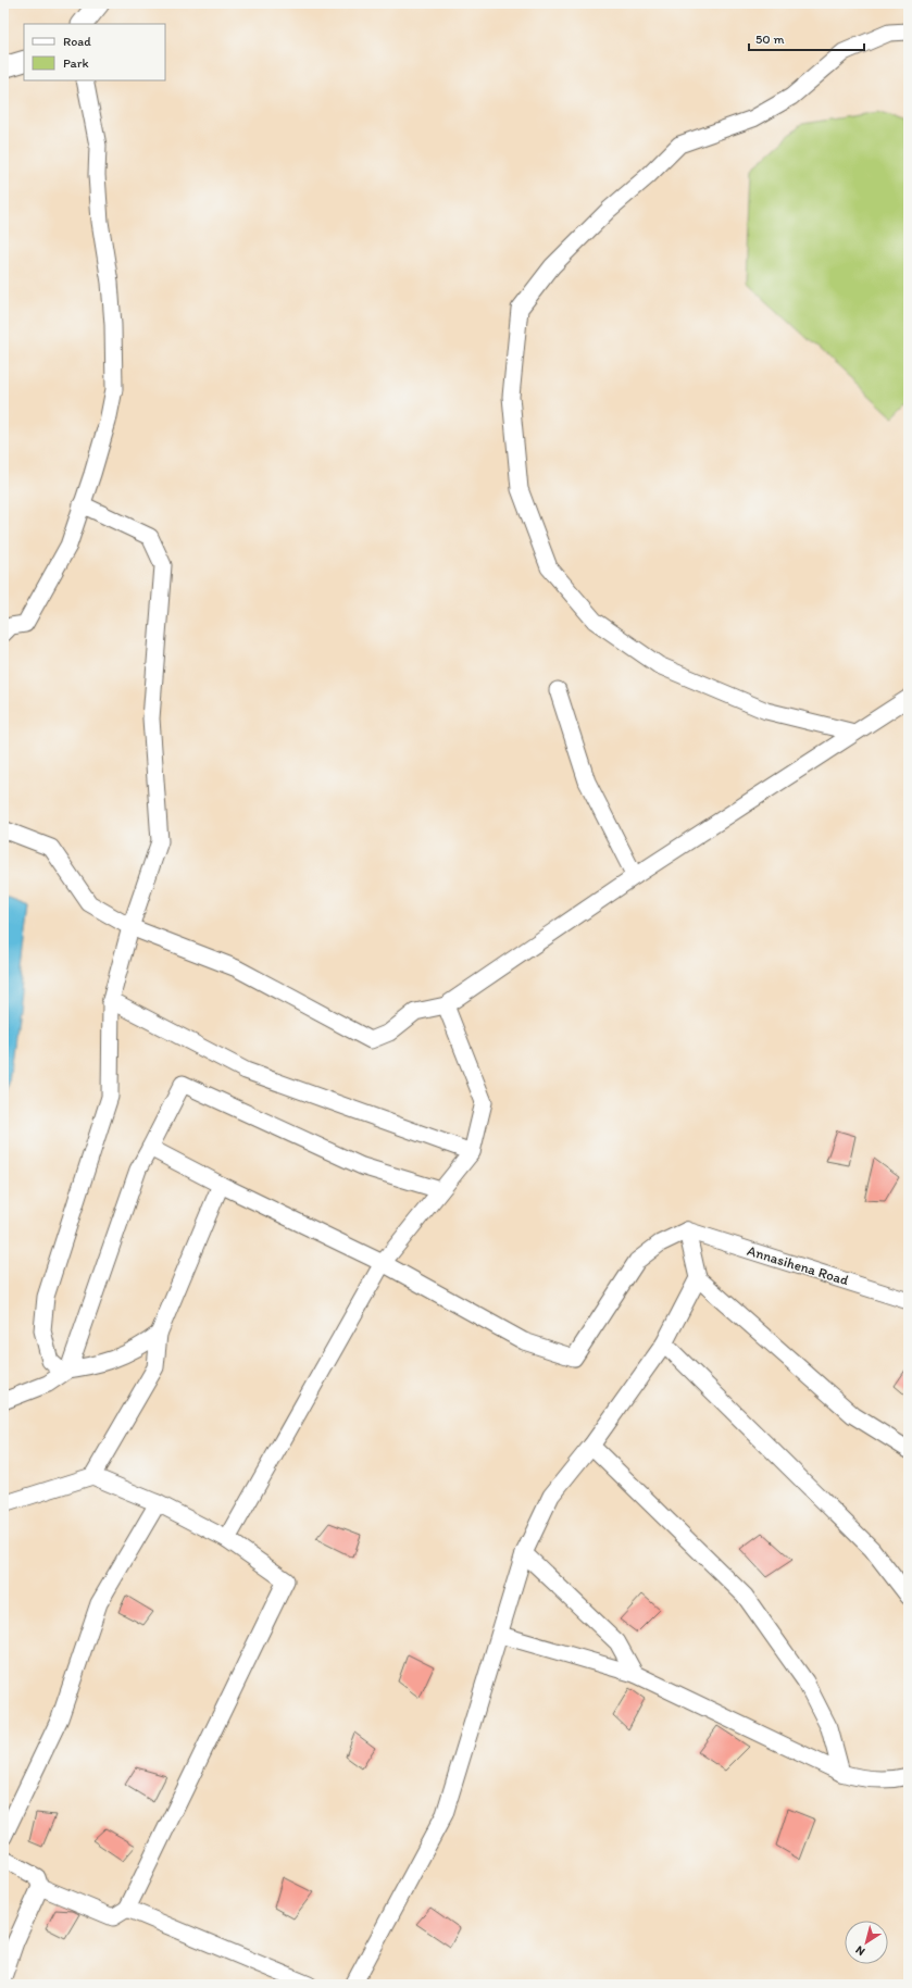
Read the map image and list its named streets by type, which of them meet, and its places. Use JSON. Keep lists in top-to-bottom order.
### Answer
{
  "streets": {
    "street": ["Annasihena Road"]
  },
  "legend": ["Road", "Park"],
  "scale_bar": "50 m",
  "north": "bottom left"
}
